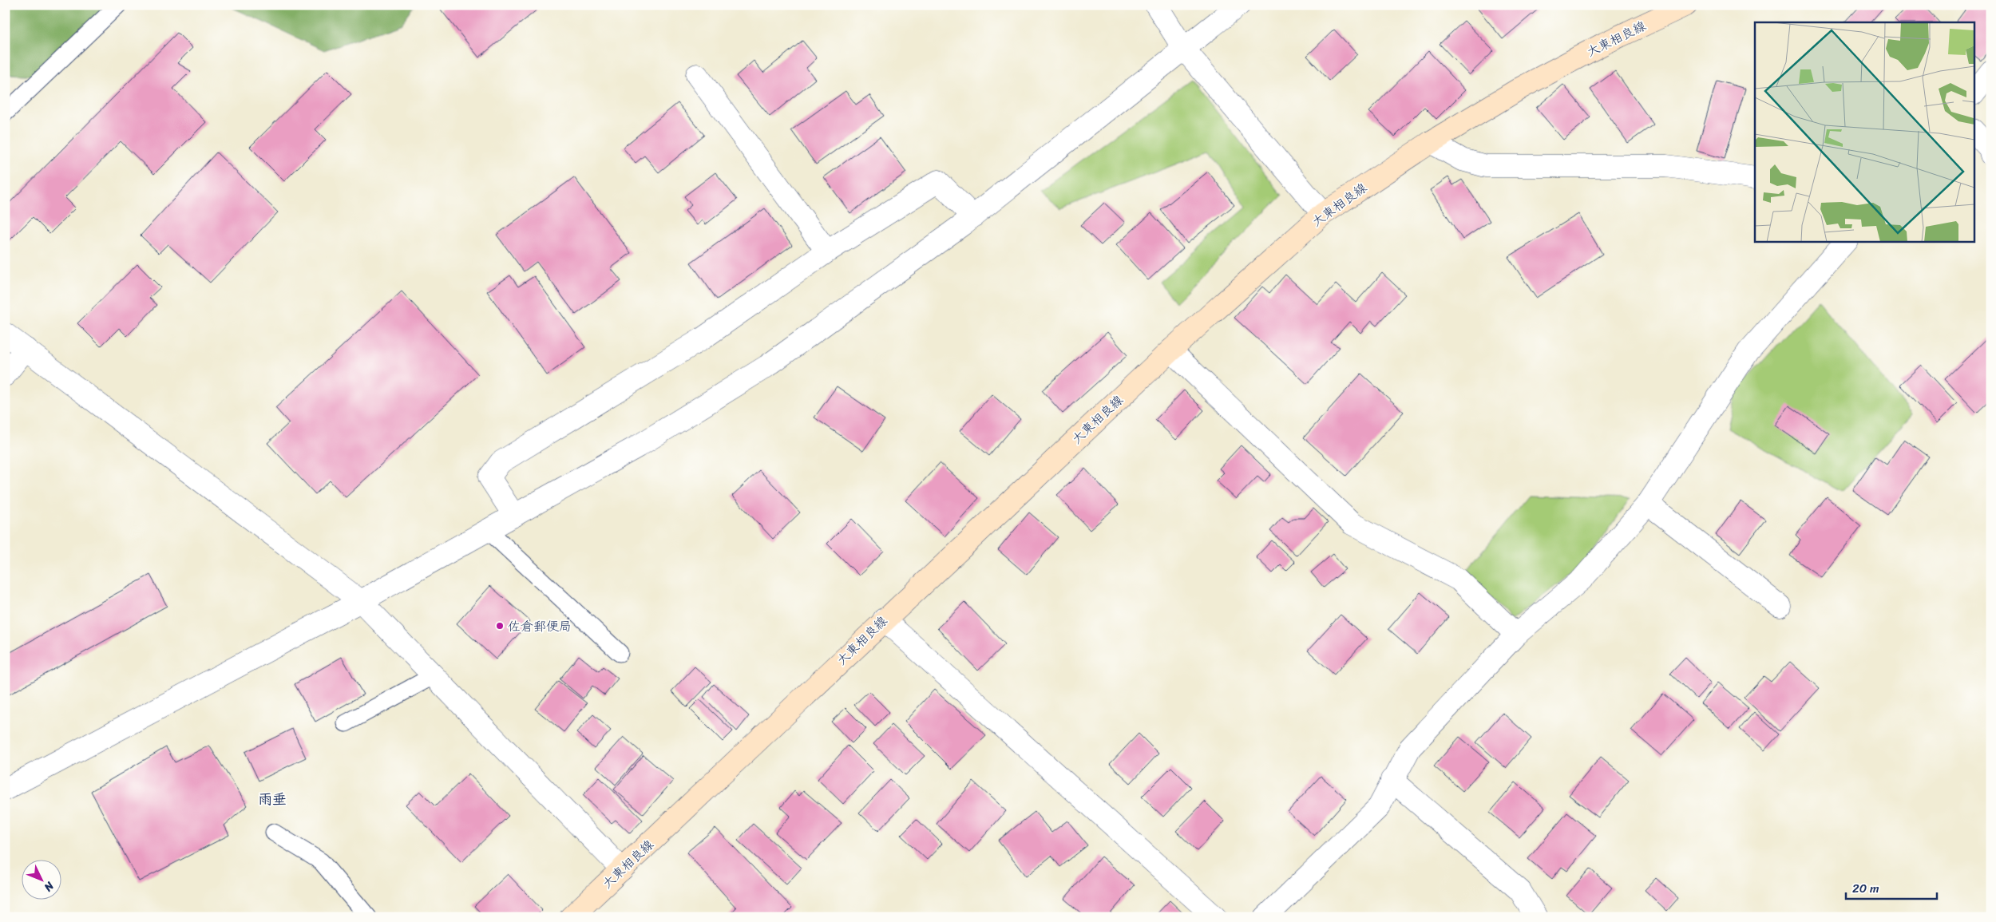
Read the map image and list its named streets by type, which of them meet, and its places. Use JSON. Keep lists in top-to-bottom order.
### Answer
{
  "streets": {
    "main road": ["大東相良線"]
  },
  "districts": ["雨垂"],
  "places": ["佐倉郵便局"],
  "scale_bar": "20 m",
  "north": "bottom right"
}
